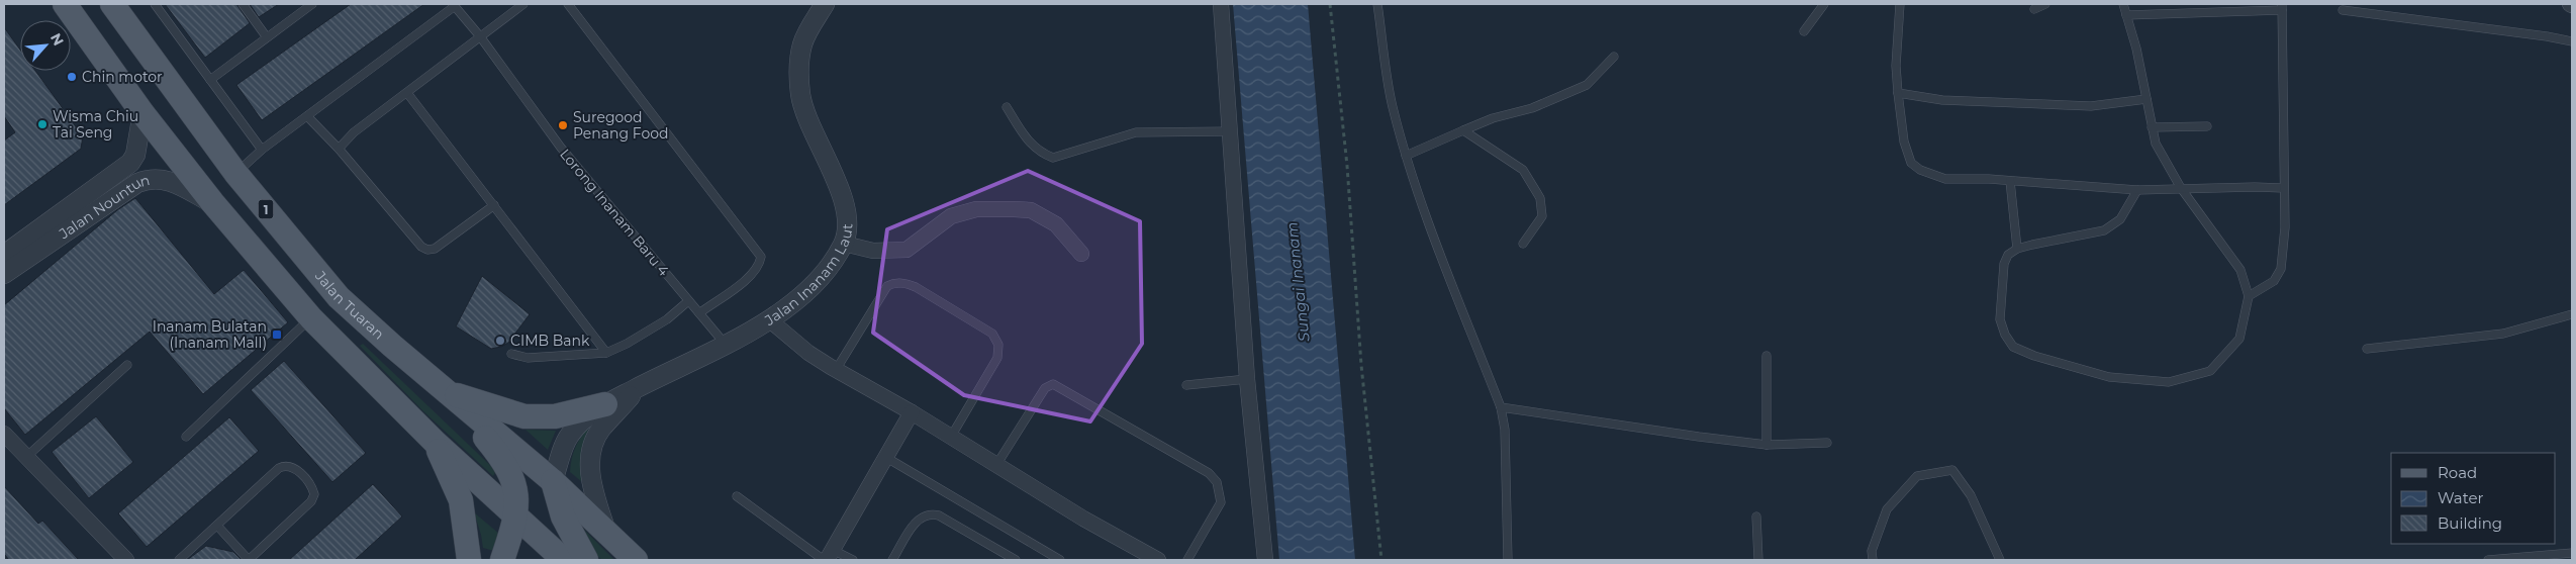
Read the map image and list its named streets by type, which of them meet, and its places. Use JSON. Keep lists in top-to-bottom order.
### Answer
{
  "streets": {
    "main road": ["1", "Jalan Tuaran"],
    "street": ["Jalan Nountun", "Jalan Inanam Laut"],
    "lane": ["Lorong Inanam Baru 4"]
  },
  "crossings": [
    ["Lorong Inanam Baru 4", "Jalan Inanam Laut"],
    ["Jalan Inanam Laut", "Jalan Tuaran"]
  ],
  "water": ["Sungai Inanam"],
  "places": {
    "other": [
      "Chin motor",
      "Wisma Chiu Tai Seng",
      "Suregood Penang Food",
      "CIMB Bank"
    ],
    "transit": ["Inanam Bulatan (Inanam Mall)"]
  },
  "legend": ["Road", "Water", "Building"],
  "north": "top right"
}
